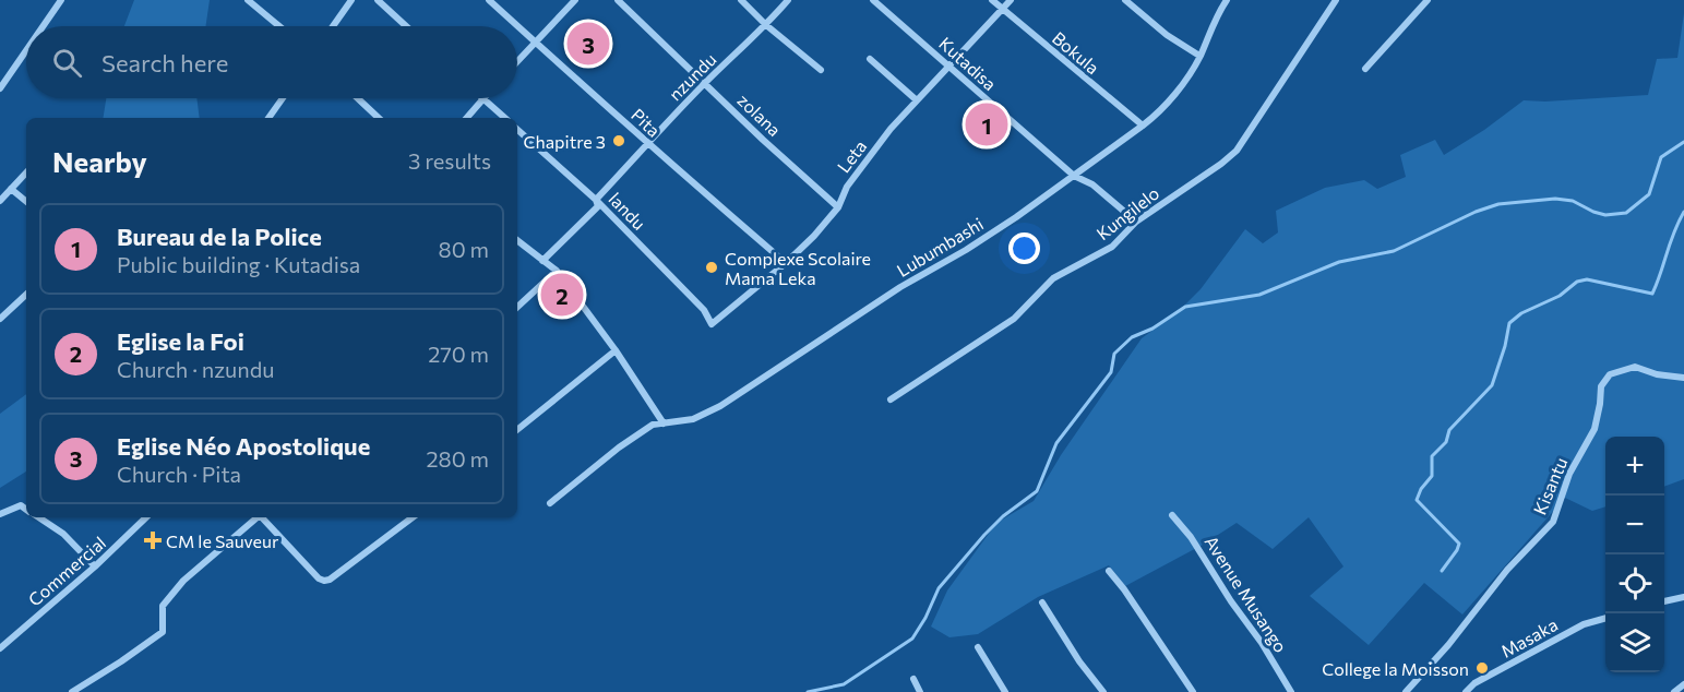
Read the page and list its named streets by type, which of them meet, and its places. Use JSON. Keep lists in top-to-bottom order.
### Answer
{
  "streets": {
    "street": [
      "Bokula",
      "Kutadisa",
      "nzundu",
      "zolana",
      "Pita",
      "Leta",
      "landu",
      "Kungilelo",
      "Lubumbashi",
      "Kisantu",
      "Commercial",
      "Avenue Musango",
      "Masaka"
    ]
  },
  "crossings": [
    ["Bokula", "Leta"],
    ["Bokula", "Lubumbashi"],
    ["Kutadisa", "Leta"],
    ["Kutadisa", "Kungilelo"],
    ["Kutadisa", "Lubumbashi"],
    ["nzundu", "zolana"],
    ["nzundu", "Pita"],
    ["nzundu", "landu"],
    ["zolana", "Leta"],
    ["Pita", "Leta"],
    ["Leta", "landu"]
  ],
  "places": {
    "other": ["Chapitre 3", "Complexe Scolaire Mama Leka", "College la Moisson"],
    "health": ["CM le Sauveur"]
  },
  "page": {
    "pins": ["3", "1", "2"],
    "search": "Search here",
    "heading": ["Nearby", "3 results"],
    "list": [
      {
        "mark": "1",
        "name": "Bureau de la Police",
        "note": "Public building · Kutadisa",
        "value": "80 m"
      },
      {
        "mark": "2",
        "name": "Eglise la Foi",
        "note": "Church · nzundu",
        "value": "270 m"
      },
      {
        "mark": "3",
        "name": "Eglise Néo Apostolique",
        "note": "Church · Pita",
        "value": "280 m"
      }
    ],
    "map_buttons": ["+", "−"]
  }
}
